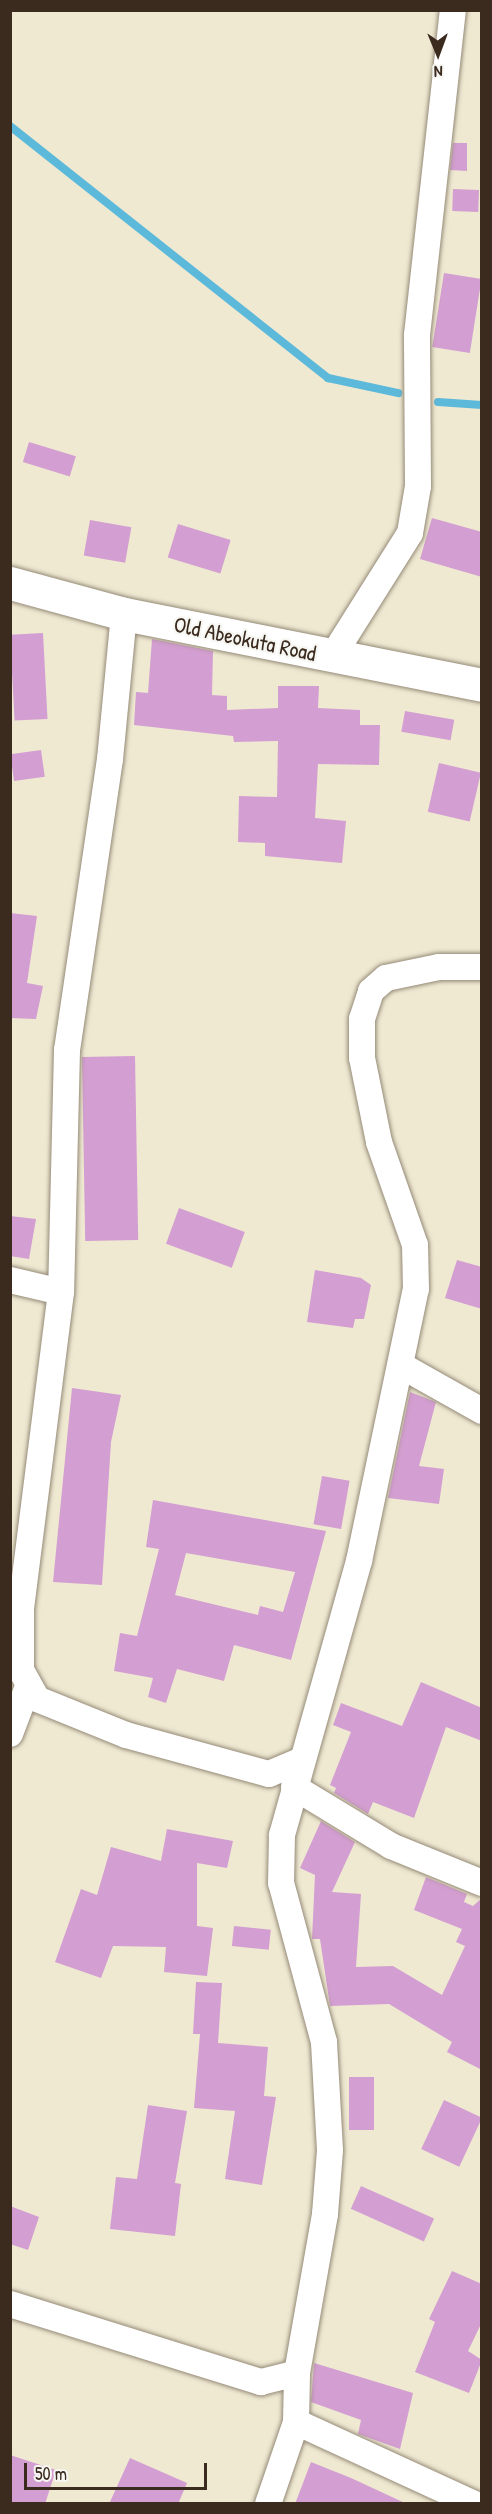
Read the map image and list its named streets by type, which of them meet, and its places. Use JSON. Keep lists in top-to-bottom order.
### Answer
{
  "streets": {
    "highway": ["Old Abeokuta Road"]
  },
  "scale_bar": "50 m",
  "north": "bottom"
}
